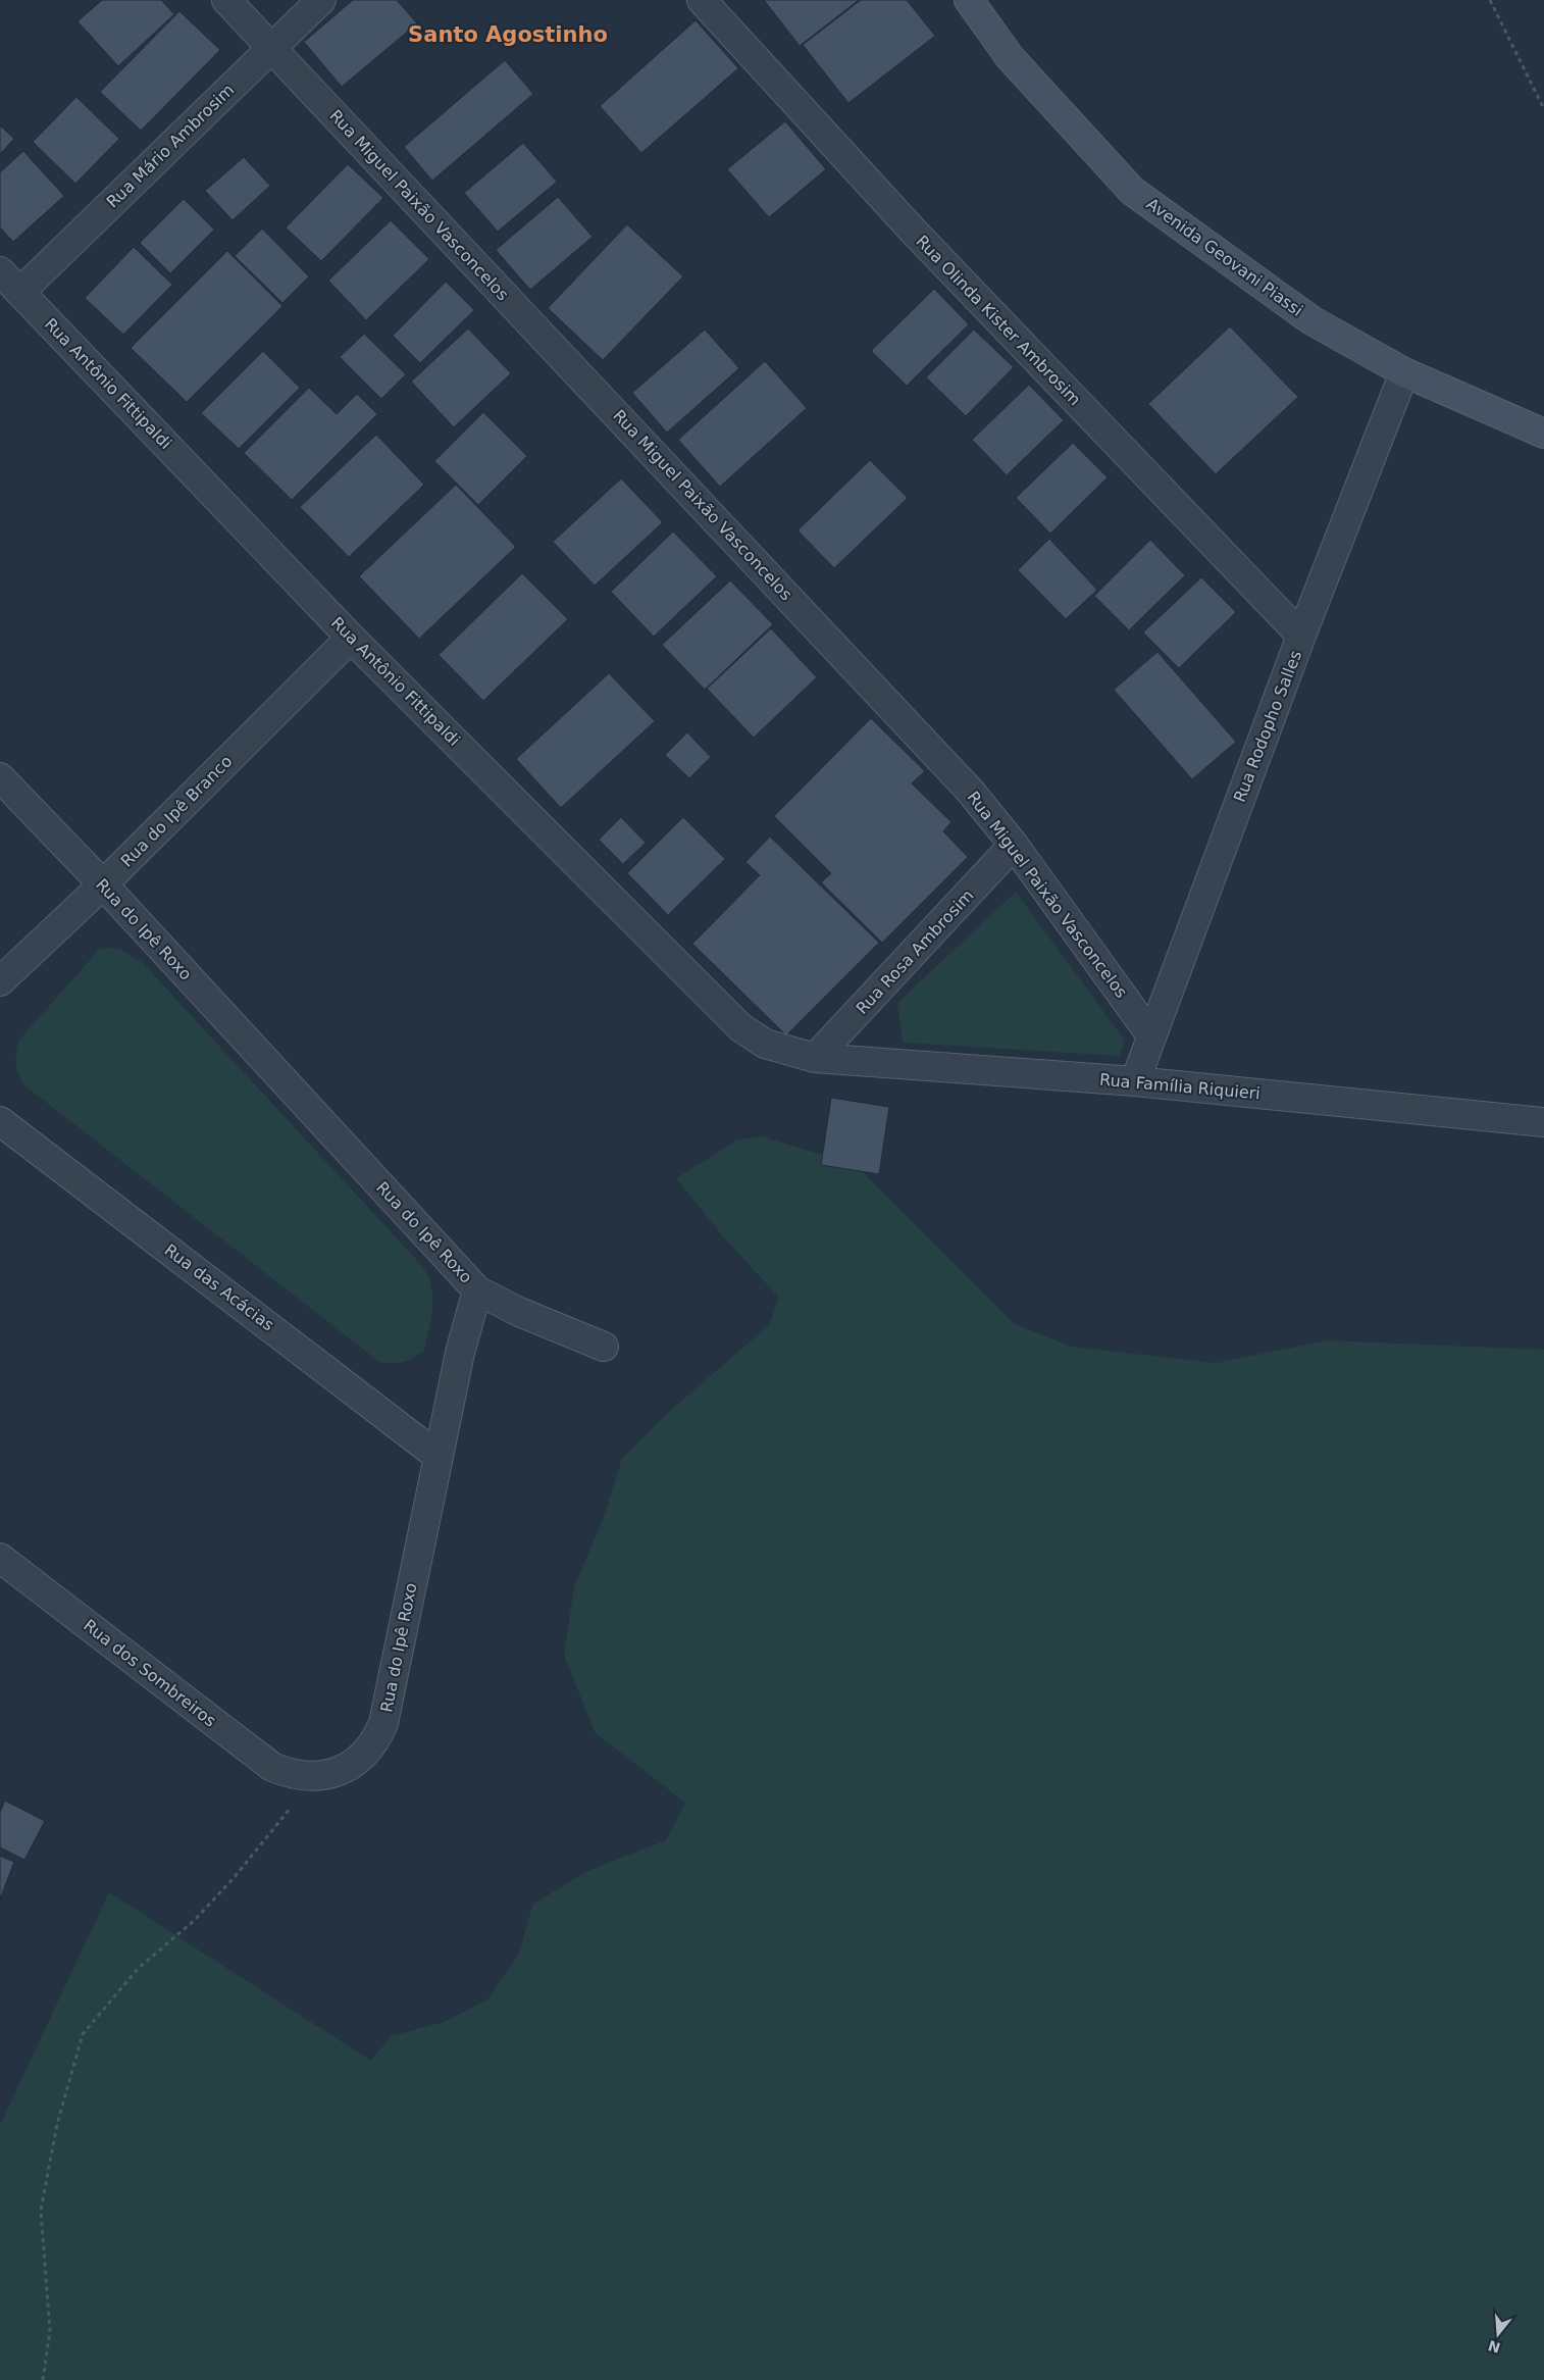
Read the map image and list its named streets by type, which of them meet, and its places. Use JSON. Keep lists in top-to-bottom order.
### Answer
{
  "streets": {
    "main road": ["Avenida Geovani Piassi"],
    "street": [
      "Rua Mário Ambrosim",
      "Rua Miguel Paixão Vasconcelos",
      "Rua Olinda Kister Ambrosim",
      "Rua Antônio Fittipaldi",
      "Rua Rodopho Salles",
      "Rua do Ipê Branco",
      "Rua do Ipê Roxo",
      "Rua Rosa Ambrosim",
      "Rua Família Riquieri",
      "Rua das Acácias",
      "Rua dos Sombreiros"
    ]
  },
  "crossings": [
    ["Rua Mário Ambrosim", "Rua Miguel Paixão Vasconcelos"],
    ["Rua Mário Ambrosim", "Rua Antônio Fittipaldi"],
    ["Rua Miguel Paixão Vasconcelos", "Rua Rodopho Salles"],
    ["Rua Miguel Paixão Vasconcelos", "Rua Rosa Ambrosim"],
    ["Avenida Geovani Piassi", "Rua Rodopho Salles"],
    ["Rua Olinda Kister Ambrosim", "Rua Rodopho Salles"],
    ["Rua Antônio Fittipaldi", "Rua do Ipê Branco"],
    ["Rua Antônio Fittipaldi", "Rua Rosa Ambrosim"],
    ["Rua Antônio Fittipaldi", "Rua Família Riquieri"],
    ["Rua Rodopho Salles", "Rua Família Riquieri"],
    ["Rua do Ipê Branco", "Rua do Ipê Roxo"],
    ["Rua do Ipê Roxo", "Rua das Acácias"],
    ["Rua do Ipê Roxo", "Rua dos Sombreiros"],
    ["Rua Rosa Ambrosim", "Rua Família Riquieri"]
  ],
  "districts": ["Santo Agostinho"],
  "north": "bottom"
}
